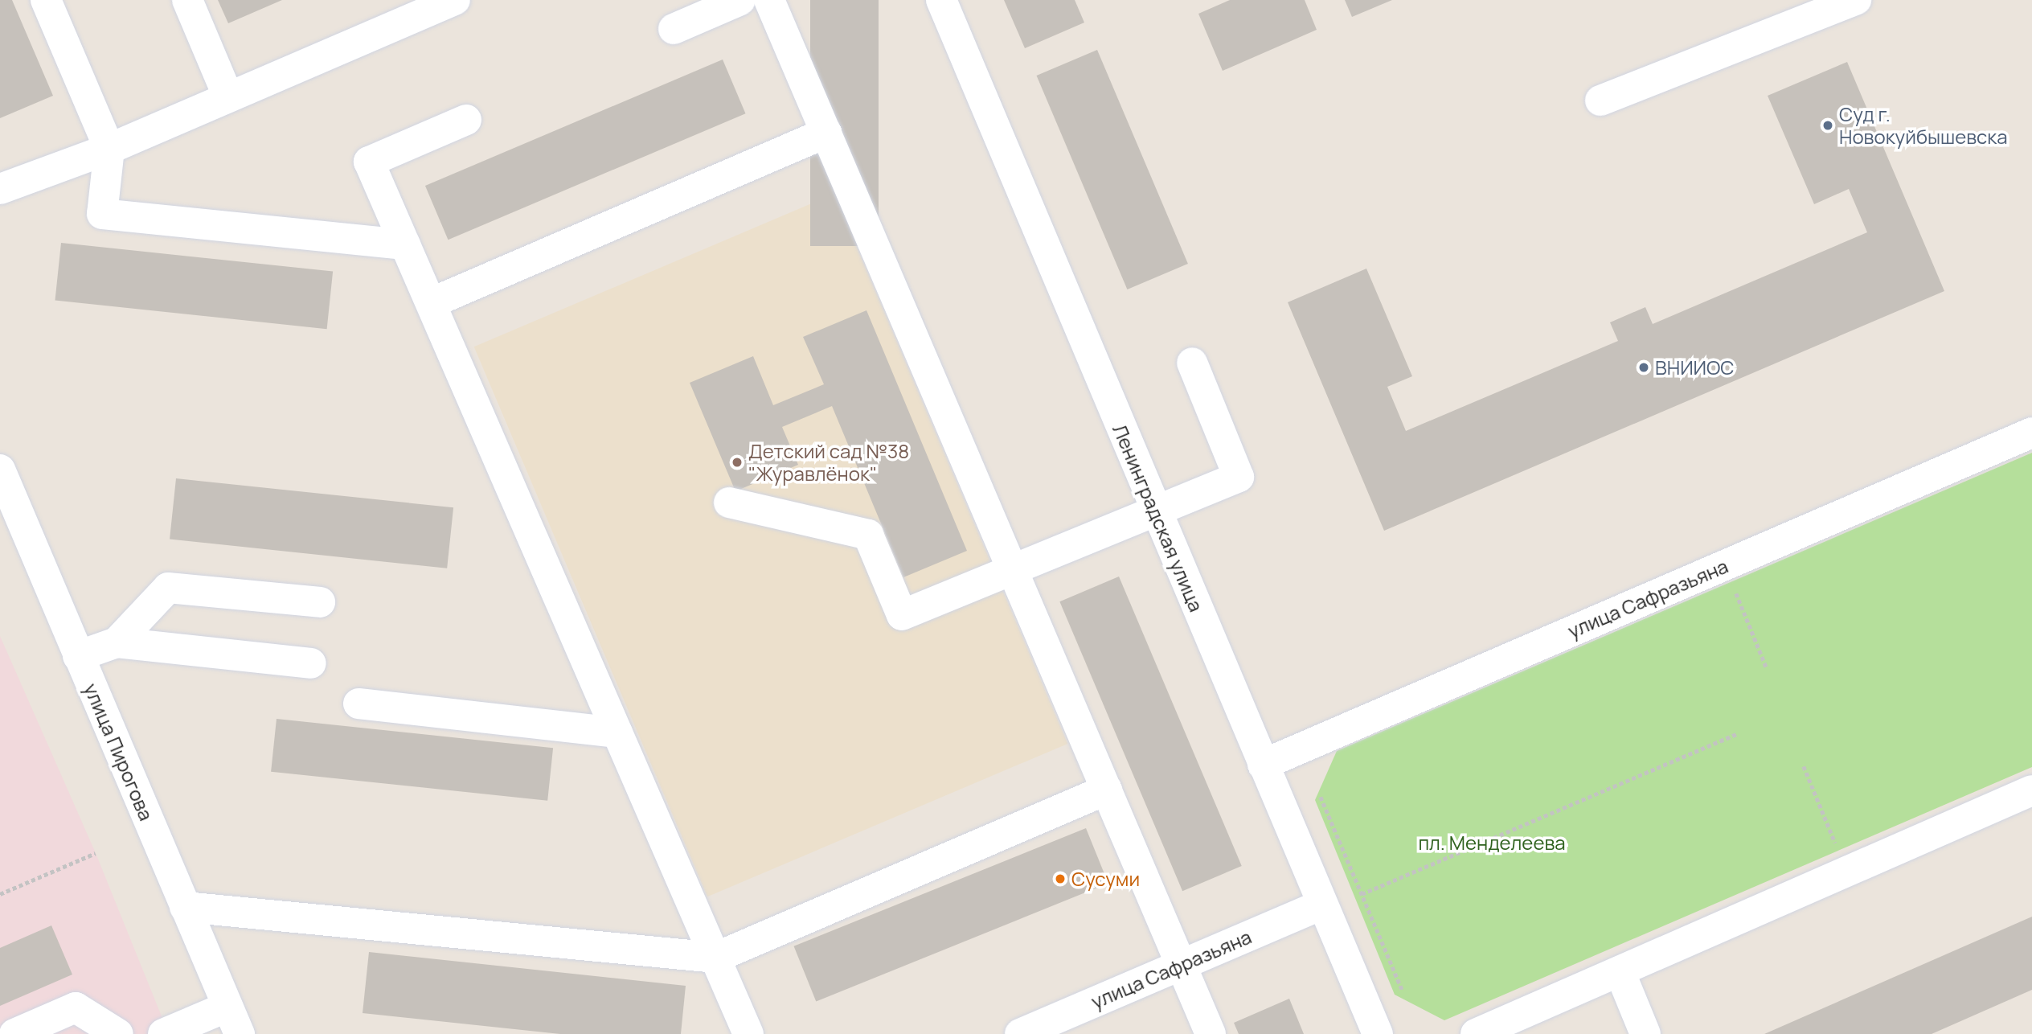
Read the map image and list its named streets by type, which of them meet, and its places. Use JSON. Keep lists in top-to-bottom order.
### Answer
{
  "streets": {
    "street": ["Ленинградская улица", "улица Сафразьяна", "улица Пирогова"]
  },
  "crossings": [
    ["Ленинградская улица", "улица Сафразьяна"]
  ],
  "parks": ["пл. Менделеева"],
  "places": [
    "Суд г. Новокуйбышевска",
    "ВНИИОС",
    "Детский сад №38 \"Журавлёнок\"",
    "Сусуми"
  ]
}
